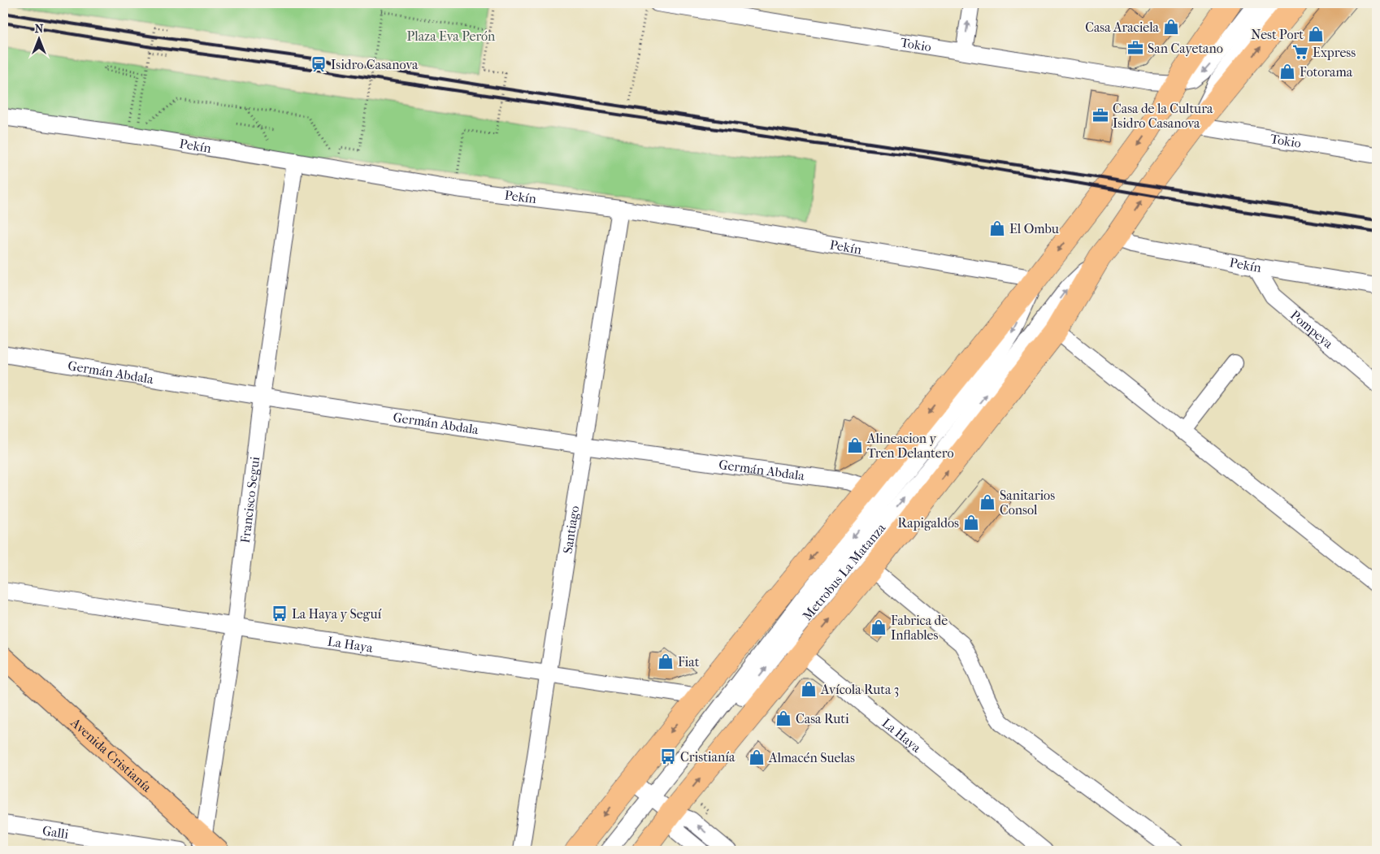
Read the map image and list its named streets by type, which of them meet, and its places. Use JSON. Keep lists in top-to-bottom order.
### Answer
{
  "streets": {
    "main road": ["Avenida Cristianía"],
    "street": [
      "Tokio",
      "Pekín",
      "Pompeya",
      "Germán Abdala",
      "Francisco Segui",
      "Santiago",
      "Metrobus La Matanza",
      "La Haya",
      "Galli"
    ]
  },
  "crossings": [
    ["Pekín", "Pompeya"],
    ["Pekín", "Francisco Segui"],
    ["Pekín", "Santiago"],
    ["Pekín", "Metrobus La Matanza"],
    ["Germán Abdala", "Francisco Segui"],
    ["Germán Abdala", "Santiago"],
    ["Francisco Segui", "La Haya"],
    ["Francisco Segui", "Avenida Cristianía"],
    ["Santiago", "La Haya"],
    ["Metrobus La Matanza", "La Haya"]
  ],
  "parks": ["Plaza Eva Perón"],
  "places": {
    "shop": [
      "Casa Araciela",
      "Nest Port",
      "Fotorama",
      "El Ombu",
      "Alineacion y Tren Delantero",
      "Sanitarios Consol",
      "Rapigaldos",
      "Fabrica de Inflables",
      "Fiat",
      "Avícola Ruta 3",
      "Casa Ruti",
      "Almacén Suelas"
    ],
    "office": ["San Cayetano", "Casa de la Cultura Isidro Casanova"],
    "supermarket": ["Express"],
    "station": ["Isidro Casanova"],
    "bus stop": ["La Haya y Seguí", "Cristianía"]
  },
  "north": "top"
}
